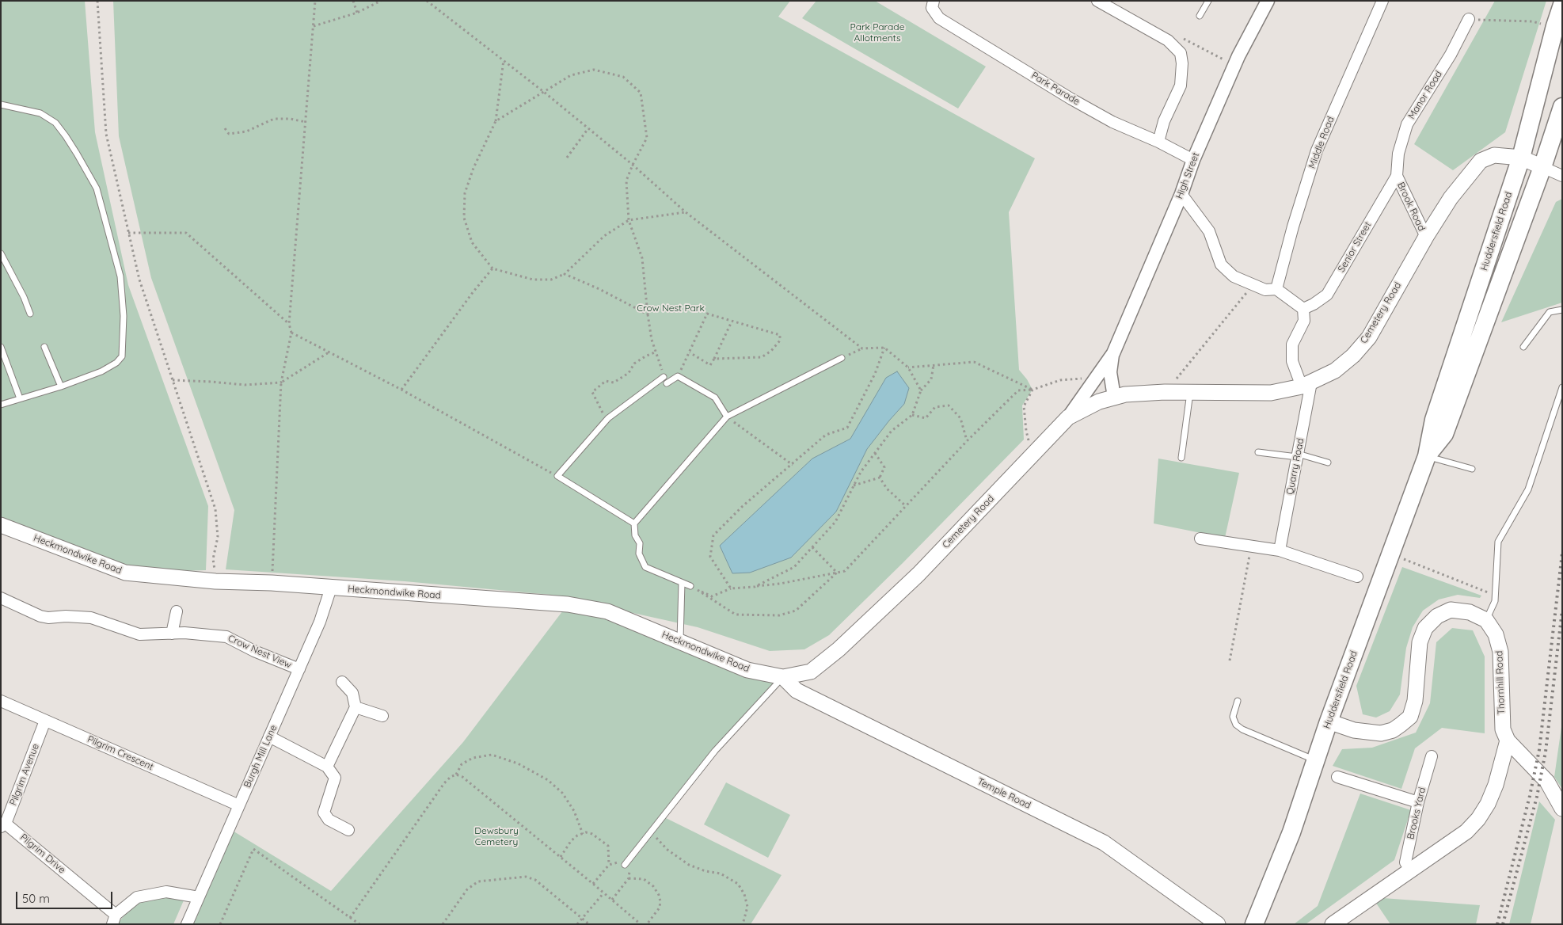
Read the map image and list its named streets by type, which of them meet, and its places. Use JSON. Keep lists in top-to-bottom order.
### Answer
{
  "streets": {
    "highway": ["Huddersfield Road"],
    "main road": [
      "Cemetery Road",
      "Heckmondwike Road",
      "Thornhill Road",
      "Temple Road"
    ],
    "street": [
      "Park Parade",
      "Manor Road",
      "Middle Road",
      "High Street",
      "Brook Road",
      "Senior Street",
      "Quarry Road",
      "Crow Nest View",
      "Pilgrim Crescent",
      "Burgh Mill Lane",
      "Pilgrim Avenue",
      "Brooks Yard",
      "Pilgrim Drive"
    ]
  },
  "crossings": [
    ["Park Parade", "High Street"],
    ["Manor Road", "Brook Road"],
    ["Manor Road", "Senior Street"],
    ["High Street", "Cemetery Road"],
    ["Brook Road", "Senior Street"],
    ["Brook Road", "Cemetery Road"],
    ["Huddersfield Road", "Cemetery Road"],
    ["Cemetery Road", "Quarry Road"],
    ["Cemetery Road", "Heckmondwike Road"],
    ["Cemetery Road", "Temple Road"],
    ["Heckmondwike Road", "Burgh Mill Lane"],
    ["Heckmondwike Road", "Temple Road"],
    ["Crow Nest View", "Burgh Mill Lane"],
    ["Pilgrim Crescent", "Burgh Mill Lane"],
    ["Pilgrim Crescent", "Pilgrim Avenue"],
    ["Burgh Mill Lane", "Pilgrim Drive"],
    ["Pilgrim Avenue", "Pilgrim Drive"]
  ],
  "parks": ["Park Parade Allotments", "Crow Nest Park", "Dewsbury Cemetery"],
  "scale_bar": "50 m"
}
